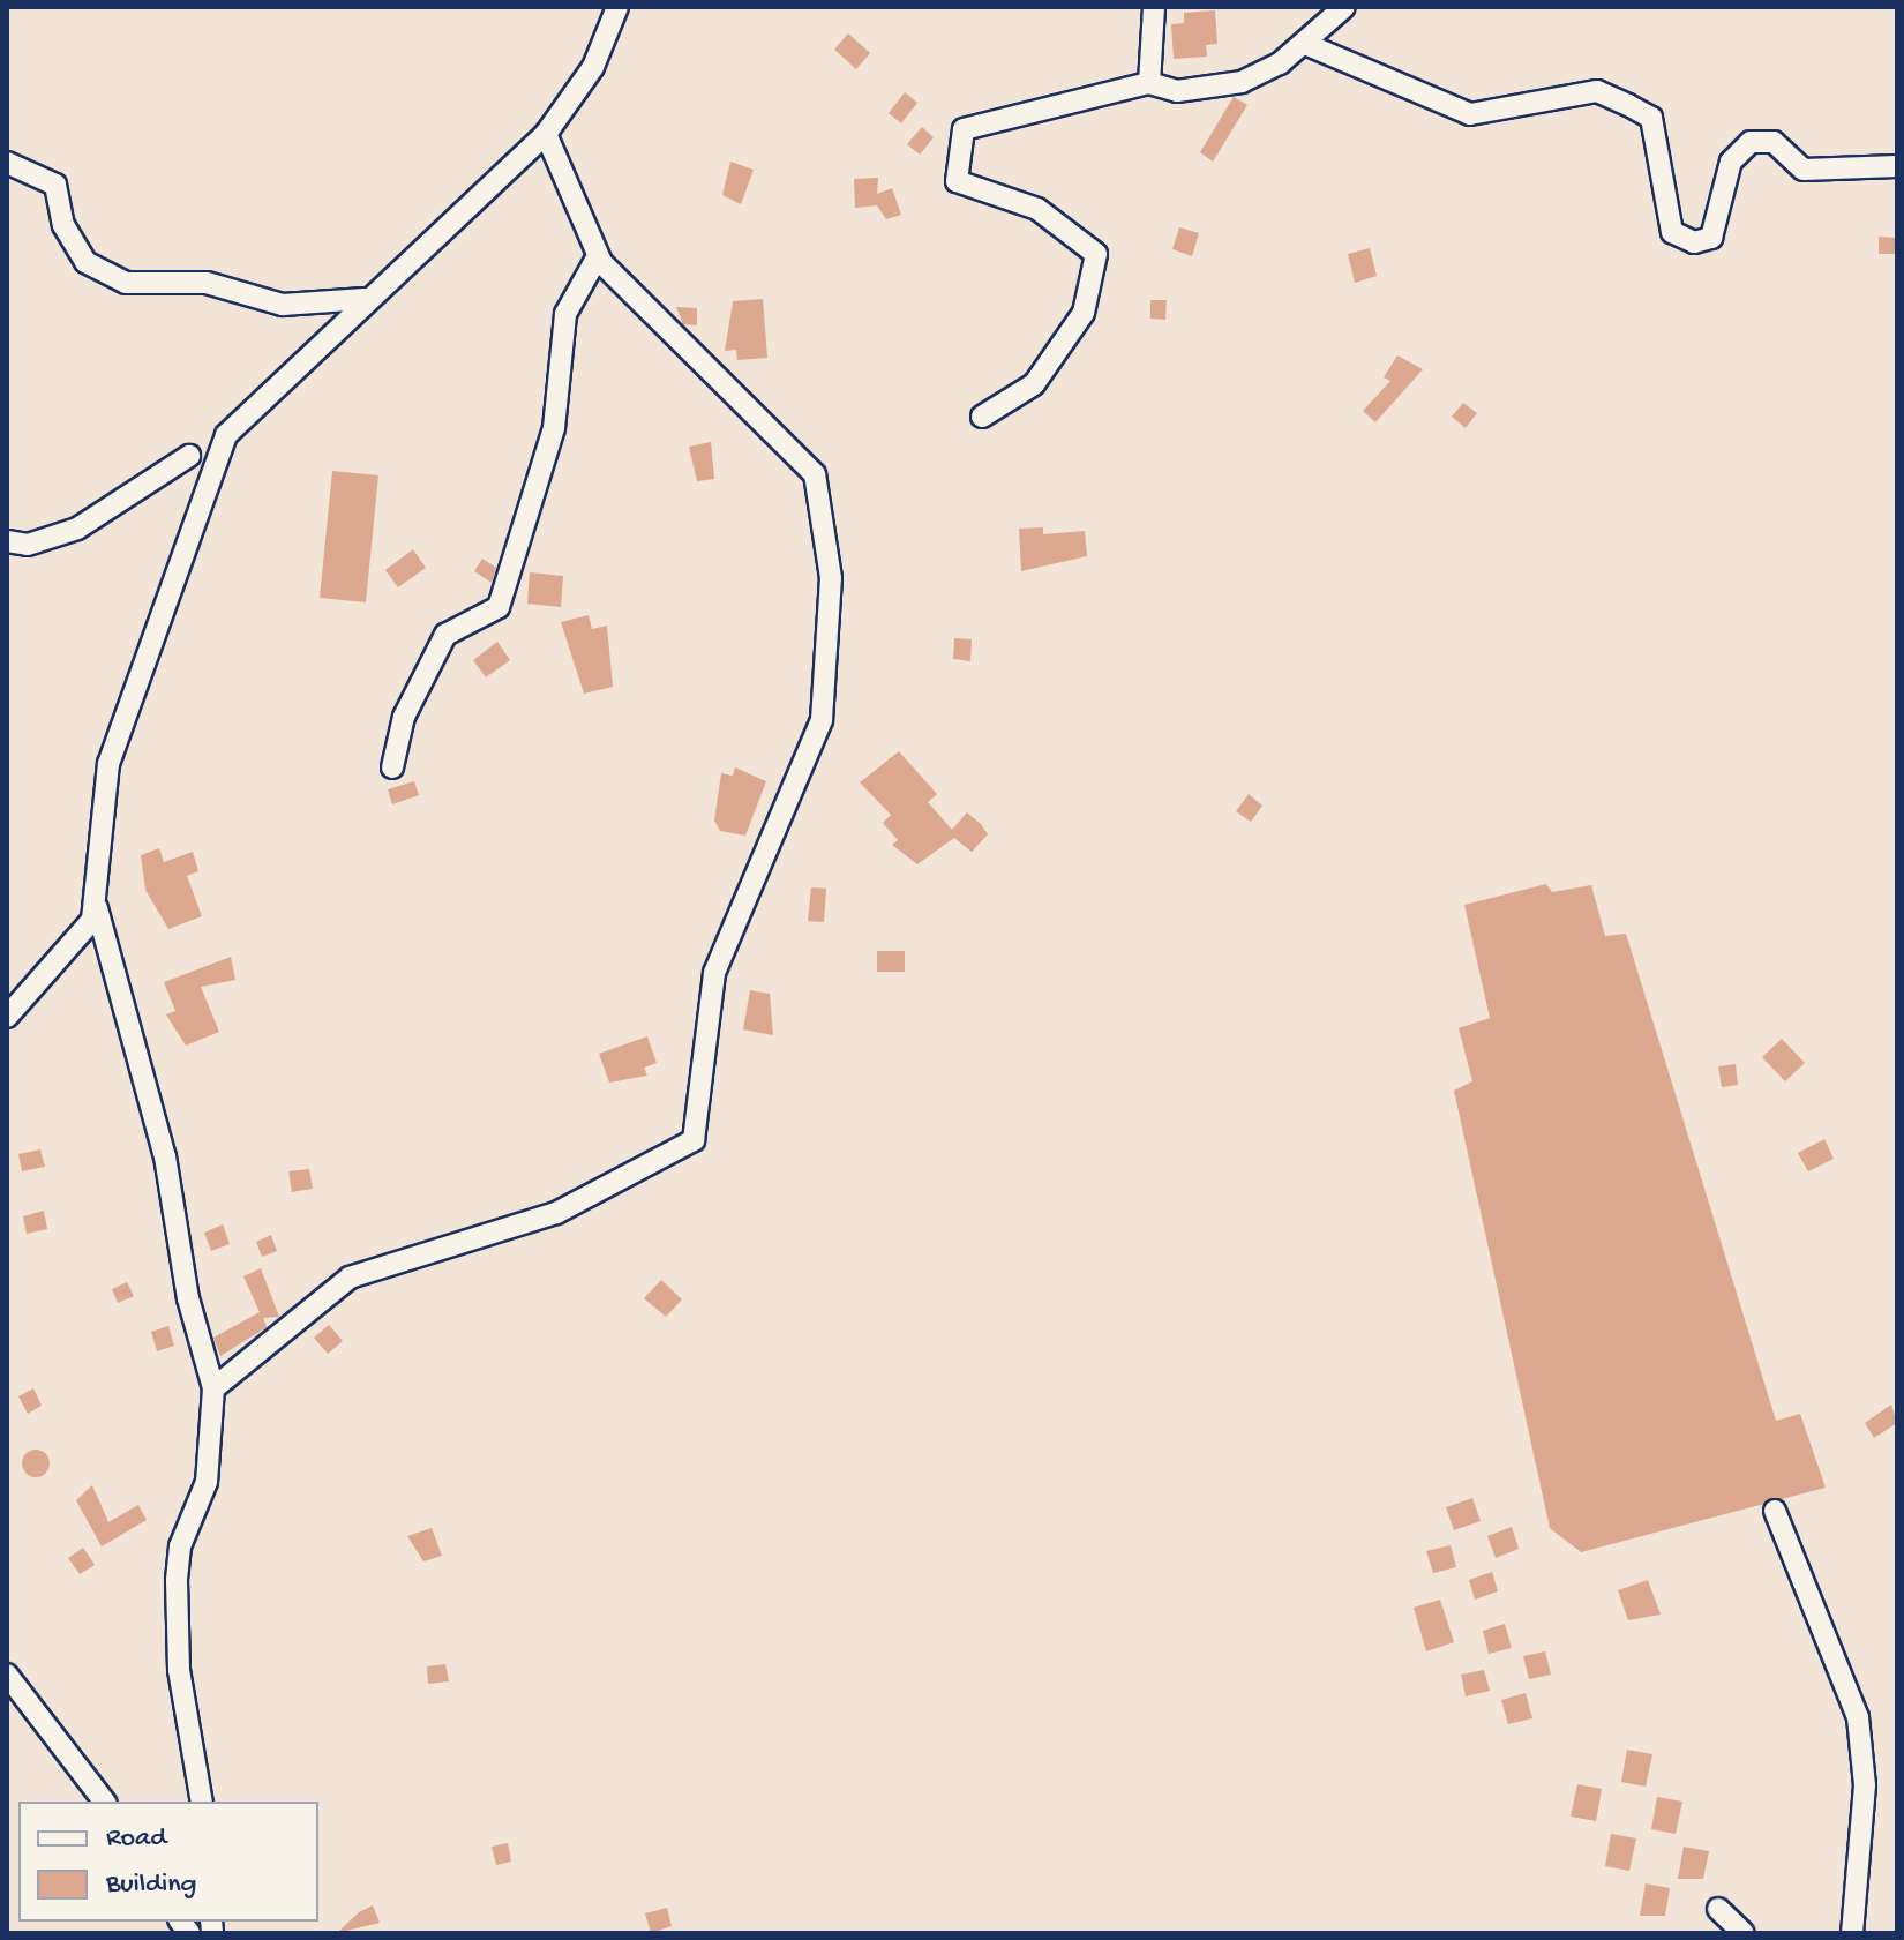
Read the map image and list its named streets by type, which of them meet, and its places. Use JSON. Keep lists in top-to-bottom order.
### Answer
{
  "legend": ["Road", "Building"]
}
